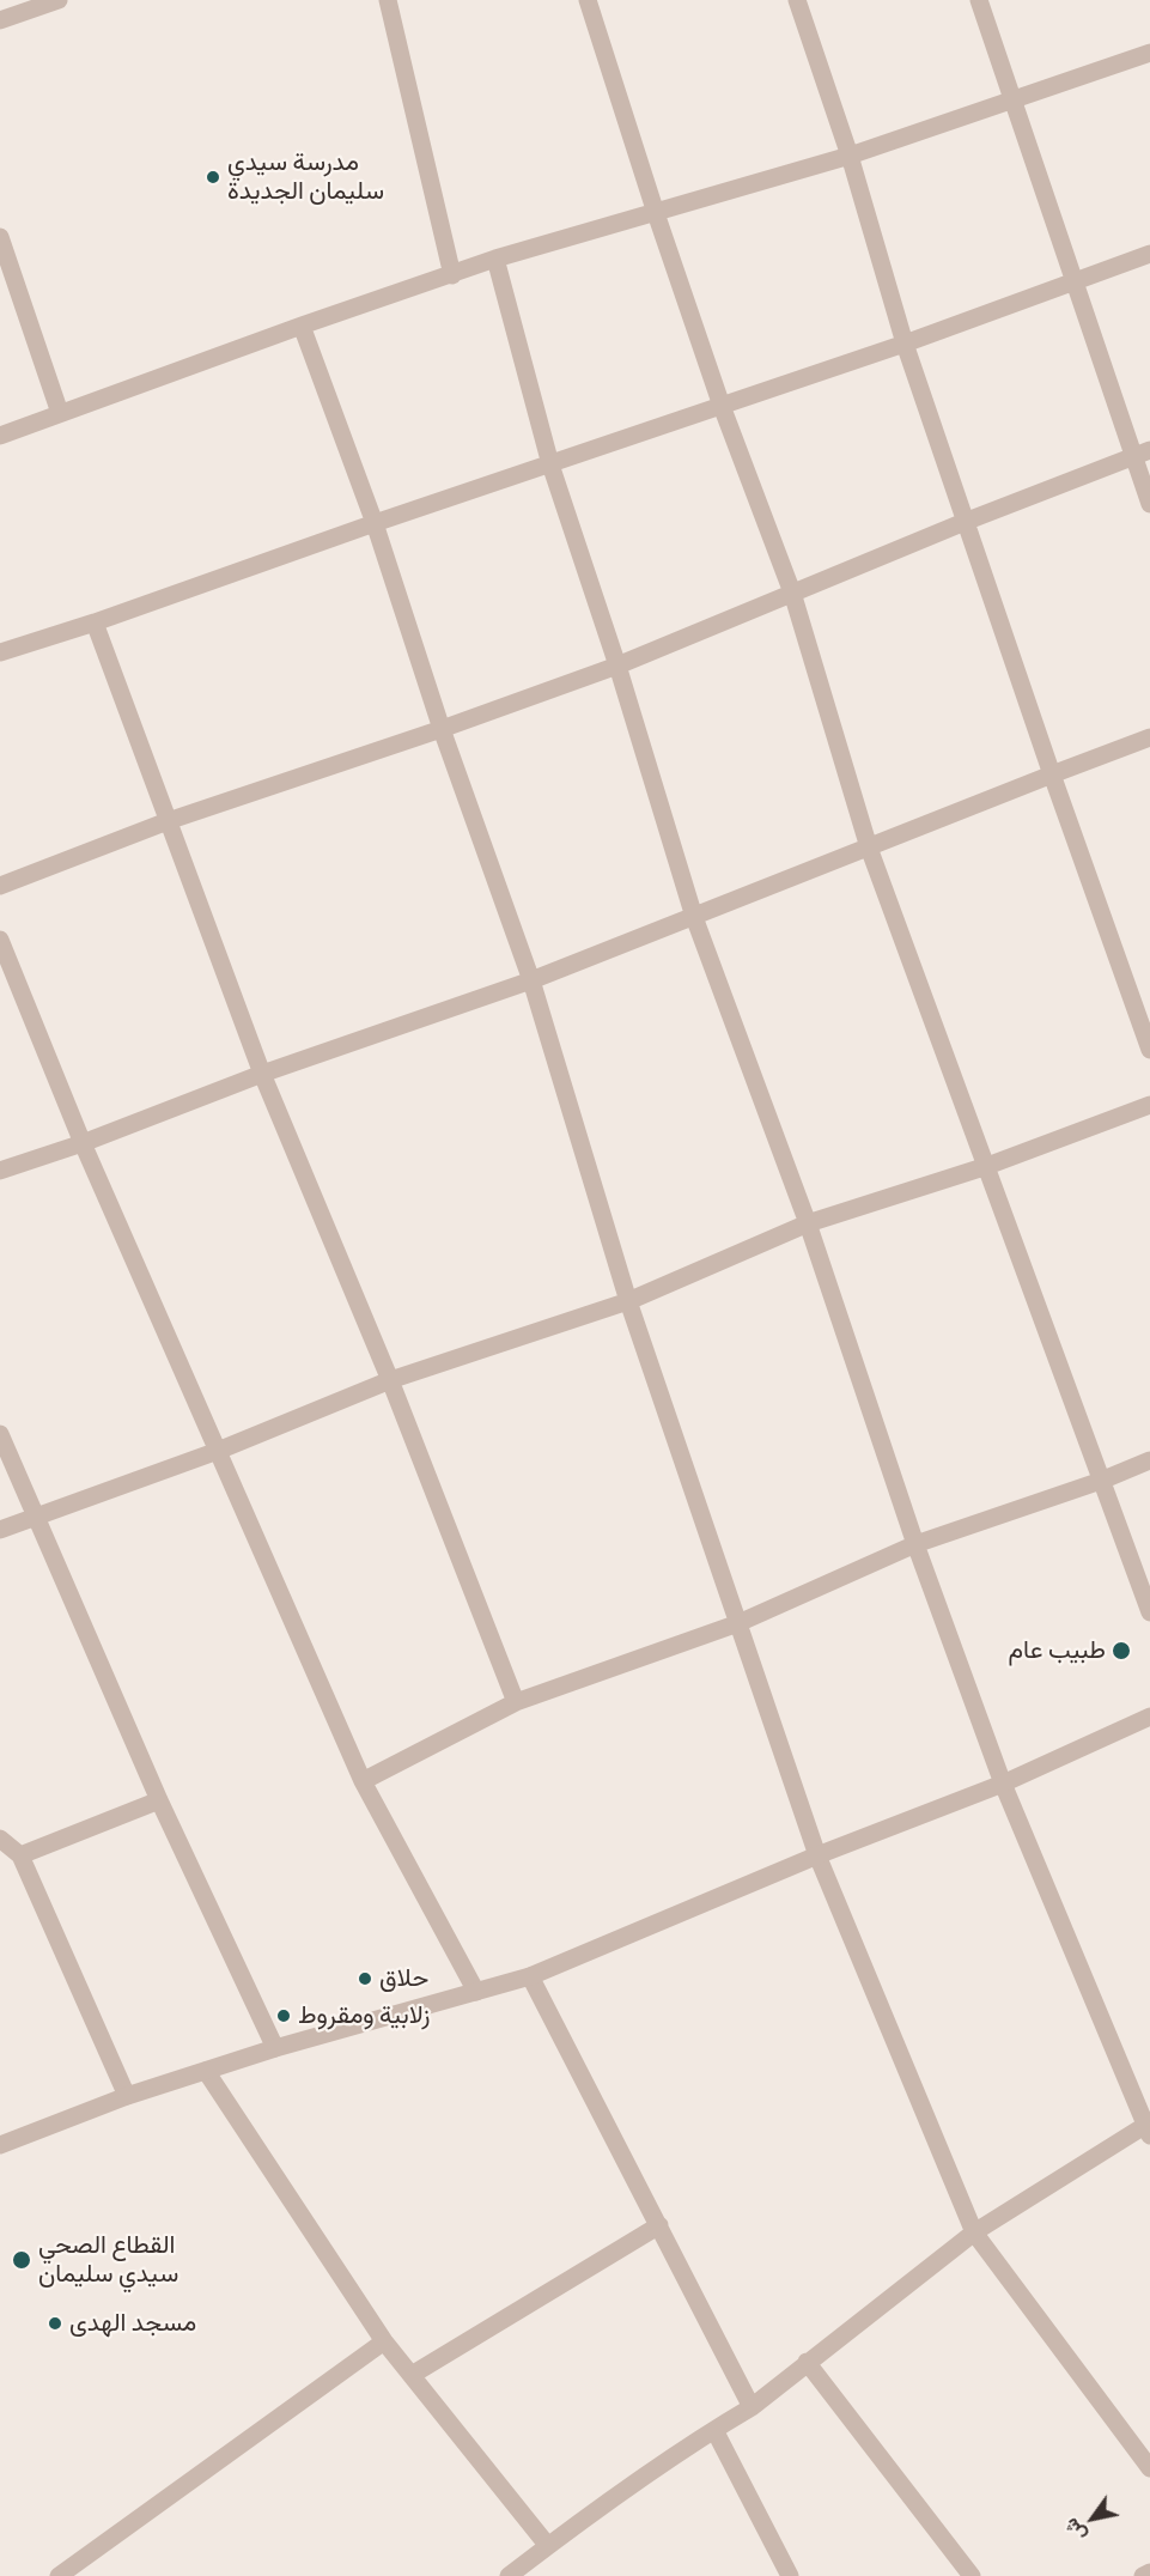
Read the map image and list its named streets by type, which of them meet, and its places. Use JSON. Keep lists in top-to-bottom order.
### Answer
{
  "places": [
    "مدرسة سيدي سليمان الجديدة",
    "طبيب عام",
    "حلاق",
    "زلابية ومقروط",
    "القطاع الصحي سيدي سليمان",
    "مسجد الهدى"
  ],
  "north": "bottom left"
}
